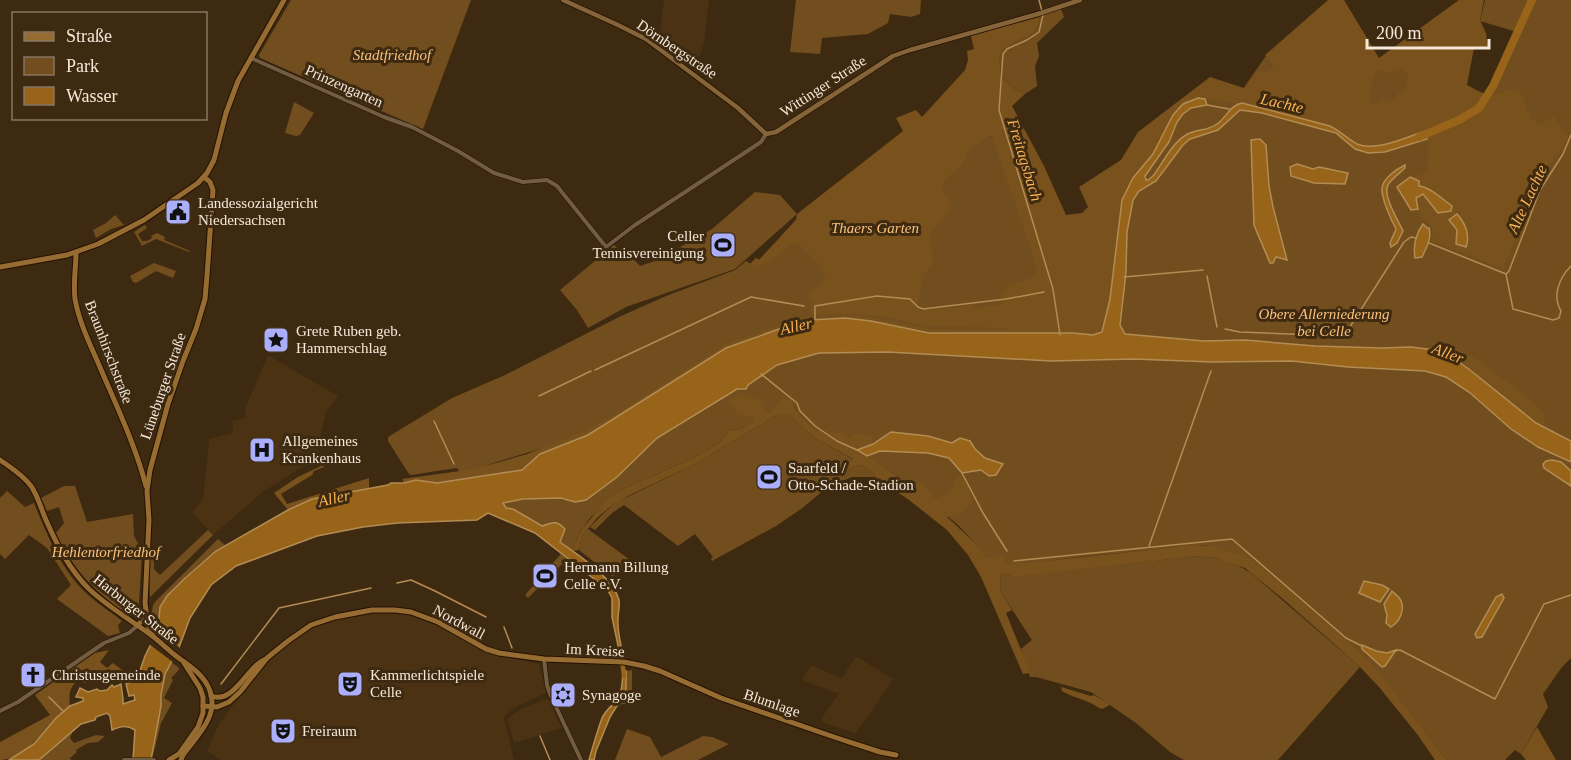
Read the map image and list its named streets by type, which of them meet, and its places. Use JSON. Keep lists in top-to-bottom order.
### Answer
{
  "streets": {
    "main road": [
      "Dörnbergstraße",
      "Wittinger Straße",
      "Braunhirschstraße",
      "Lüneburger Straße",
      "Harburger Straße",
      "Nordwall",
      "Im Kreise",
      "Blumlage"
    ],
    "street": ["Prinzengarten"]
  },
  "crossings": [
    ["Dörnbergstraße", "Wittinger Straße"],
    ["Prinzengarten", "Wittinger Straße"],
    ["Braunhirschstraße", "Lüneburger Straße"],
    ["Lüneburger Straße", "Harburger Straße"],
    ["Nordwall", "Im Kreise"],
    ["Im Kreise", "Blumlage"]
  ],
  "water": [
    "Lachte",
    "Freitagsbach",
    "Alte Lachte",
    "Aller"
  ],
  "parks": [
    "Stadtfriedhof",
    "Thaers Garten",
    "Obere Allerniederung bei Celle",
    "Hehlentorfriedhof"
  ],
  "places": {
    "public building": ["Landessozialgericht Niedersachsen"],
    "sports": ["Celler Tennisvereinigung", "Saarfeld / Otto-Schade-Stadion", "Hermann Billung Celle e.V."],
    "place": ["Grete Ruben geb. Hammerschlag"],
    "hospital": ["Allgemeines Krankenhaus"],
    "church": ["Christusgemeinde"],
    "theatre": ["Kammerlichtspiele Celle", "Freiraum"],
    "synagogue": ["Synagoge"]
  },
  "legend": ["Straße", "Park", "Wasser"],
  "scale_bar": "200 m"
}
